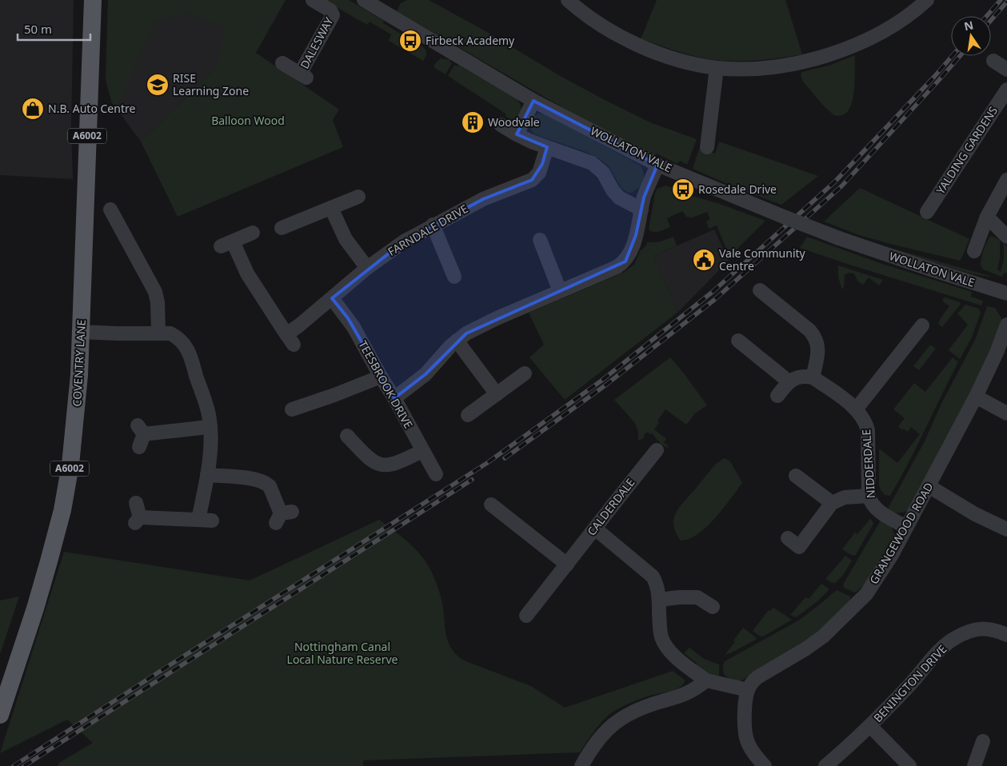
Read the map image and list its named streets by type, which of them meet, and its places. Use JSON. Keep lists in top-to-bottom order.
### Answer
{
  "streets": {
    "main road": ["A6002", "COVENTRY LANE"],
    "street": [
      "DALESWAY",
      "WOLLATON VALE",
      "YALDING GARDENS",
      "FARNDALE DRIVE",
      "TEESBROOK DRIVE",
      "NIDDERDALE",
      "CALDERDALE",
      "GRANGEWOOD ROAD",
      "BENINGTON DRIVE"
    ]
  },
  "crossings": [
    ["FARNDALE DRIVE", "TEESBROOK DRIVE"],
    ["NIDDERDALE", "GRANGEWOOD ROAD"]
  ],
  "parks": ["Balloon Wood", "Nottingham Canal Local Nature Reserve"],
  "places": {
    "bus stop": ["Firbeck Academy", "Rosedale Drive"],
    "school or university": ["RISE Learning Zone"],
    "shop": ["N.B. Auto Centre"],
    "building": ["Woodvale"],
    "public building": ["Vale Community Centre"]
  },
  "scale_bar": "50 m",
  "north": "top"
}
